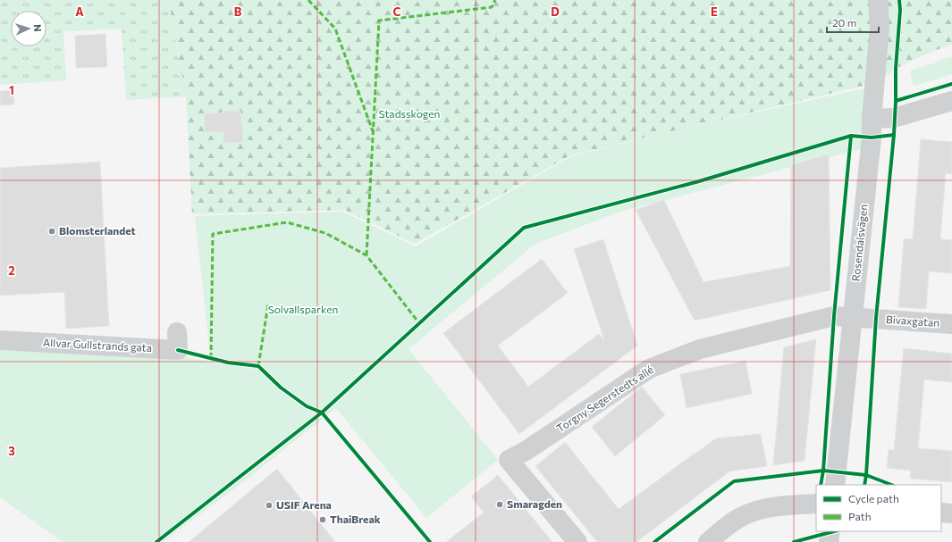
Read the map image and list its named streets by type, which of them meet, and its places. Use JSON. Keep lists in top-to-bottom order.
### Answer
{
  "streets": {
    "street": [
      "Rosendalsvägen",
      "Bivaxgatan",
      "Allvar Gullstrands gata",
      "Torgny Segerstedts allé"
    ]
  },
  "crossings": [
    ["Rosendalsvägen", "Bivaxgatan"],
    ["Rosendalsvägen", "Torgny Segerstedts allé"],
    ["Bivaxgatan", "Torgny Segerstedts allé"]
  ],
  "parks": ["Stadsskogen", "Solvallsparken"],
  "places": [
    "Blomsterlandet",
    "Smaragden",
    "USIF Arena",
    "ThaiBreak"
  ],
  "legend": ["Cycle path", "Path"],
  "scale_bar": "20 m",
  "north": "right",
  "grid": {
    "columns": [
      "A",
      "B",
      "C",
      "D",
      "E"
    ],
    "rows": ["1", "2", "3"]
  }
}
